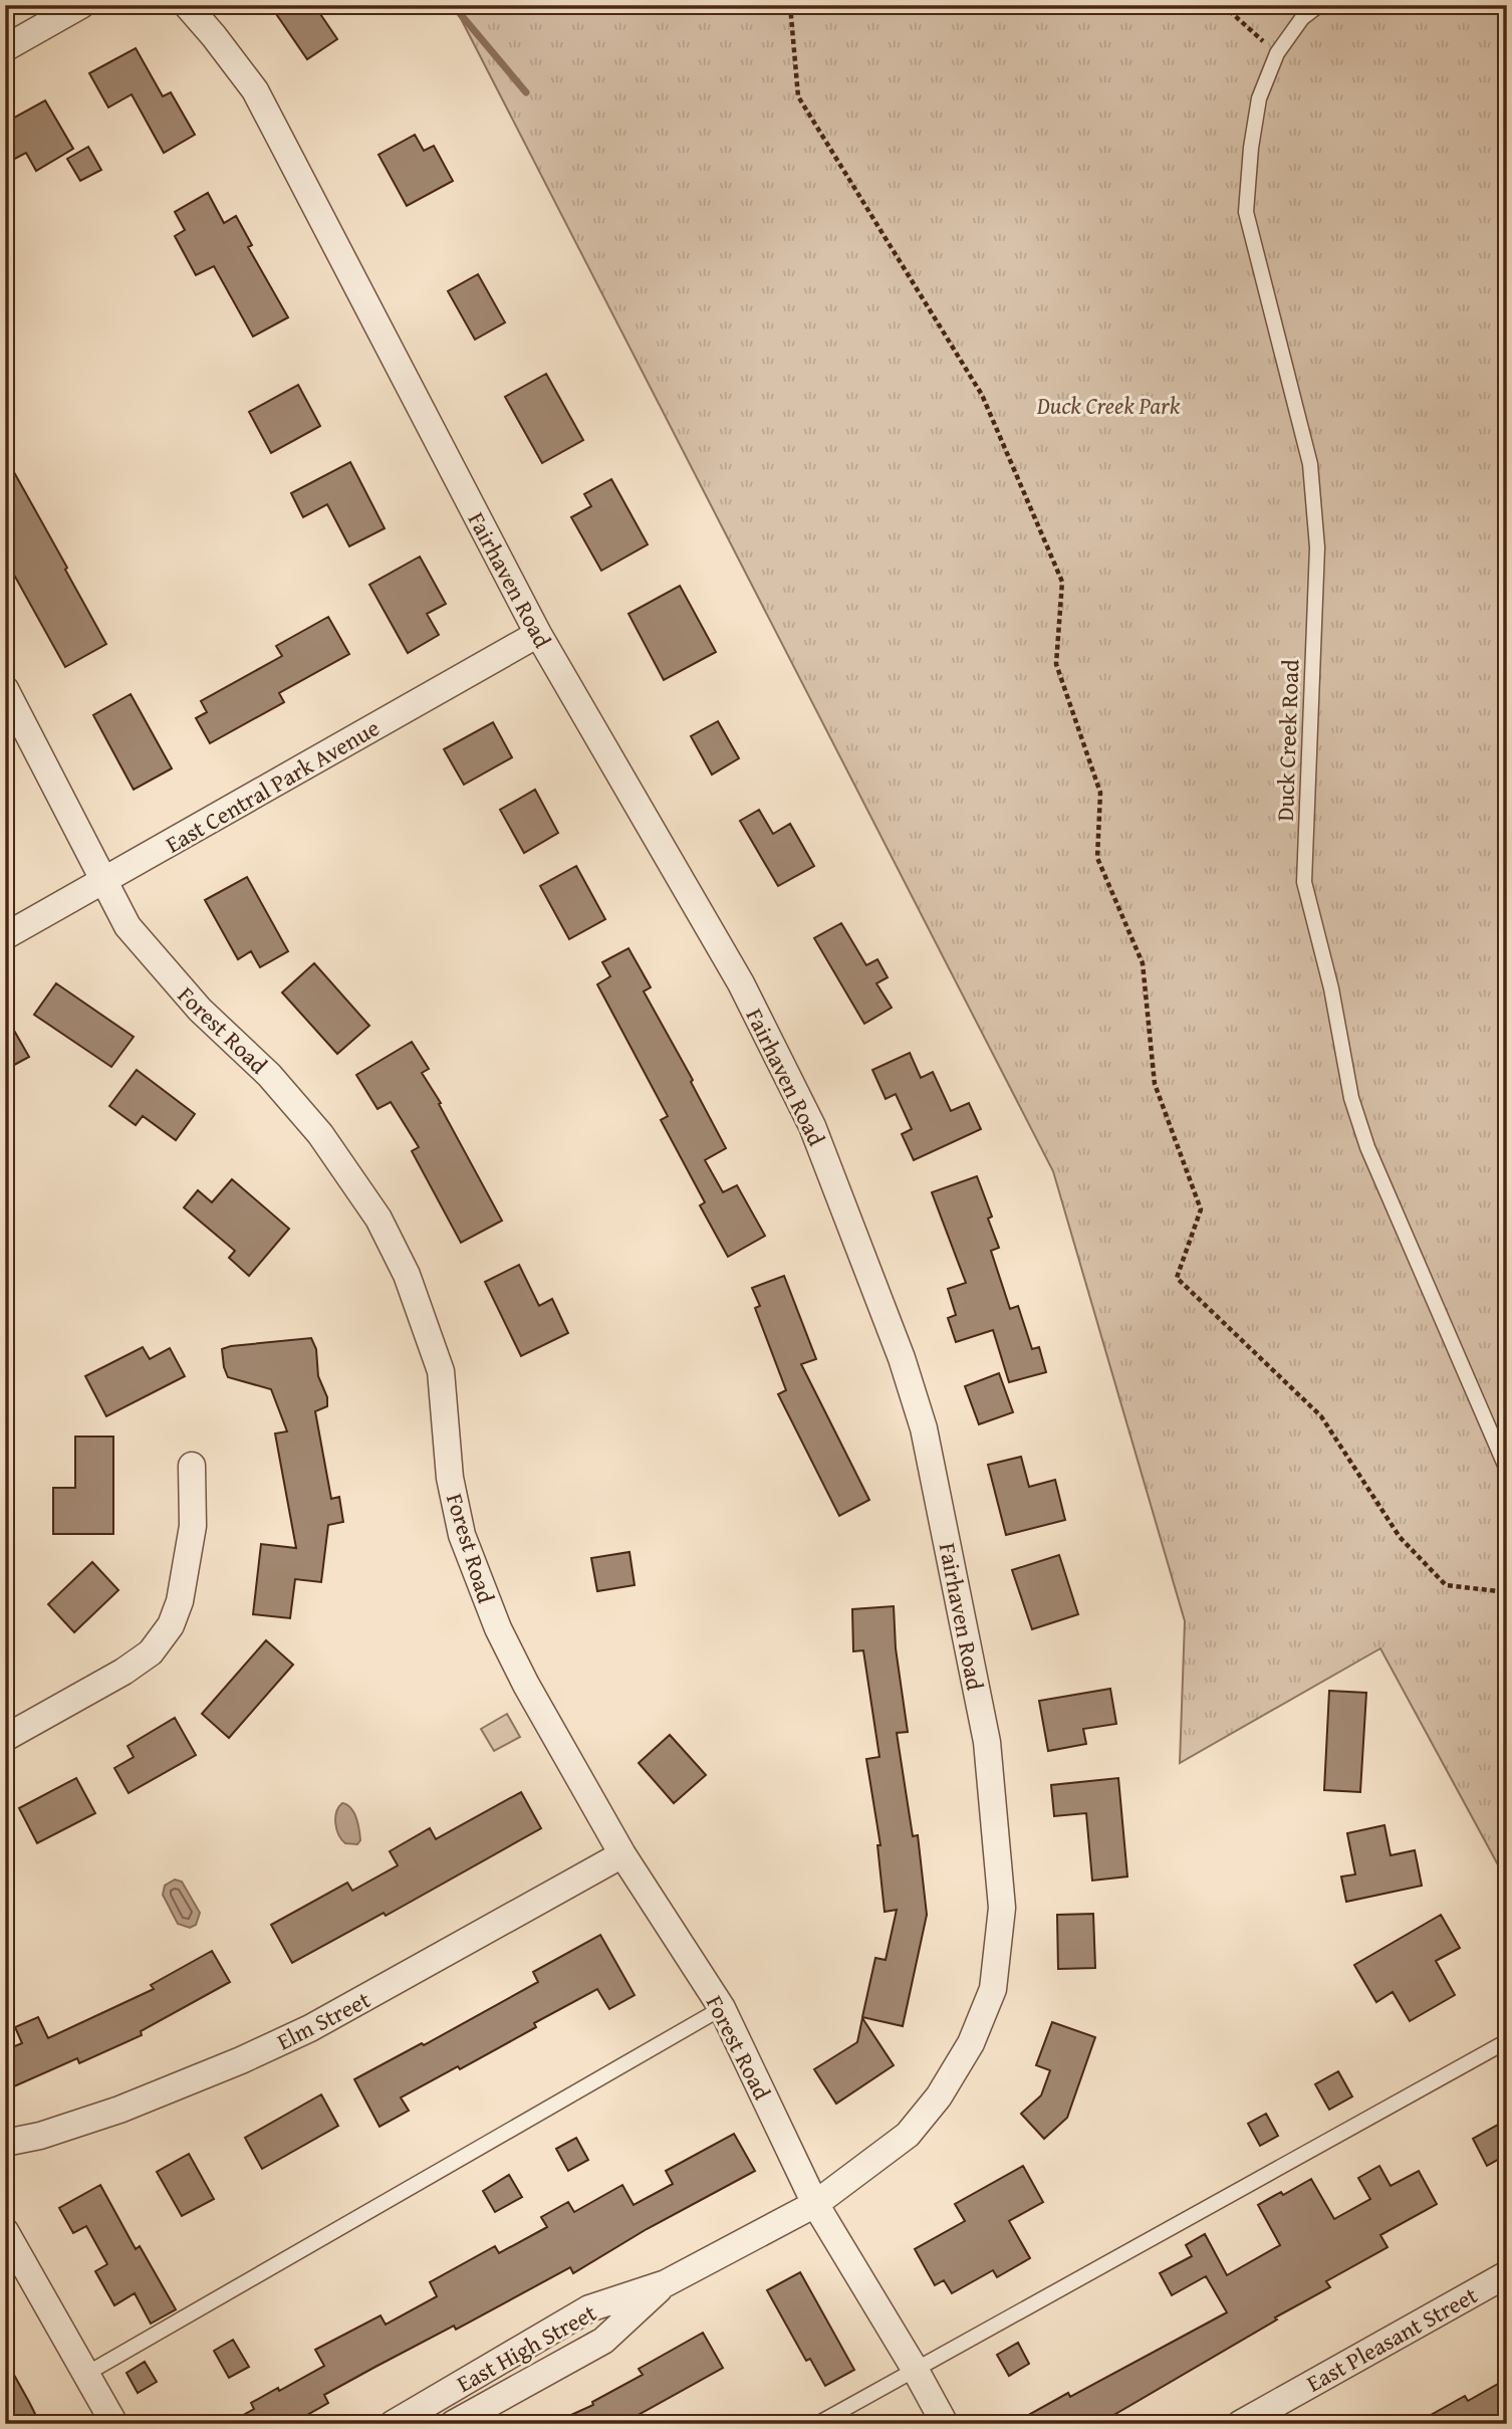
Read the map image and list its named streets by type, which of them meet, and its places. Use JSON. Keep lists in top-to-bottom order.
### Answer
{
  "streets": {
    "street": [
      "Fairhaven Road",
      "East Central Park Avenue",
      "Forest Road",
      "Elm Street",
      "East Pleasant Street",
      "East High Street"
    ],
    "lane": ["Duck Creek Road"]
  },
  "crossings": [
    ["Fairhaven Road", "East Central Park Avenue"],
    ["Fairhaven Road", "Forest Road"],
    ["Fairhaven Road", "East High Street"],
    ["East Central Park Avenue", "Forest Road"],
    ["Forest Road", "Elm Street"],
    ["Forest Road", "East High Street"]
  ],
  "parks": ["Duck Creek Park"]
}
